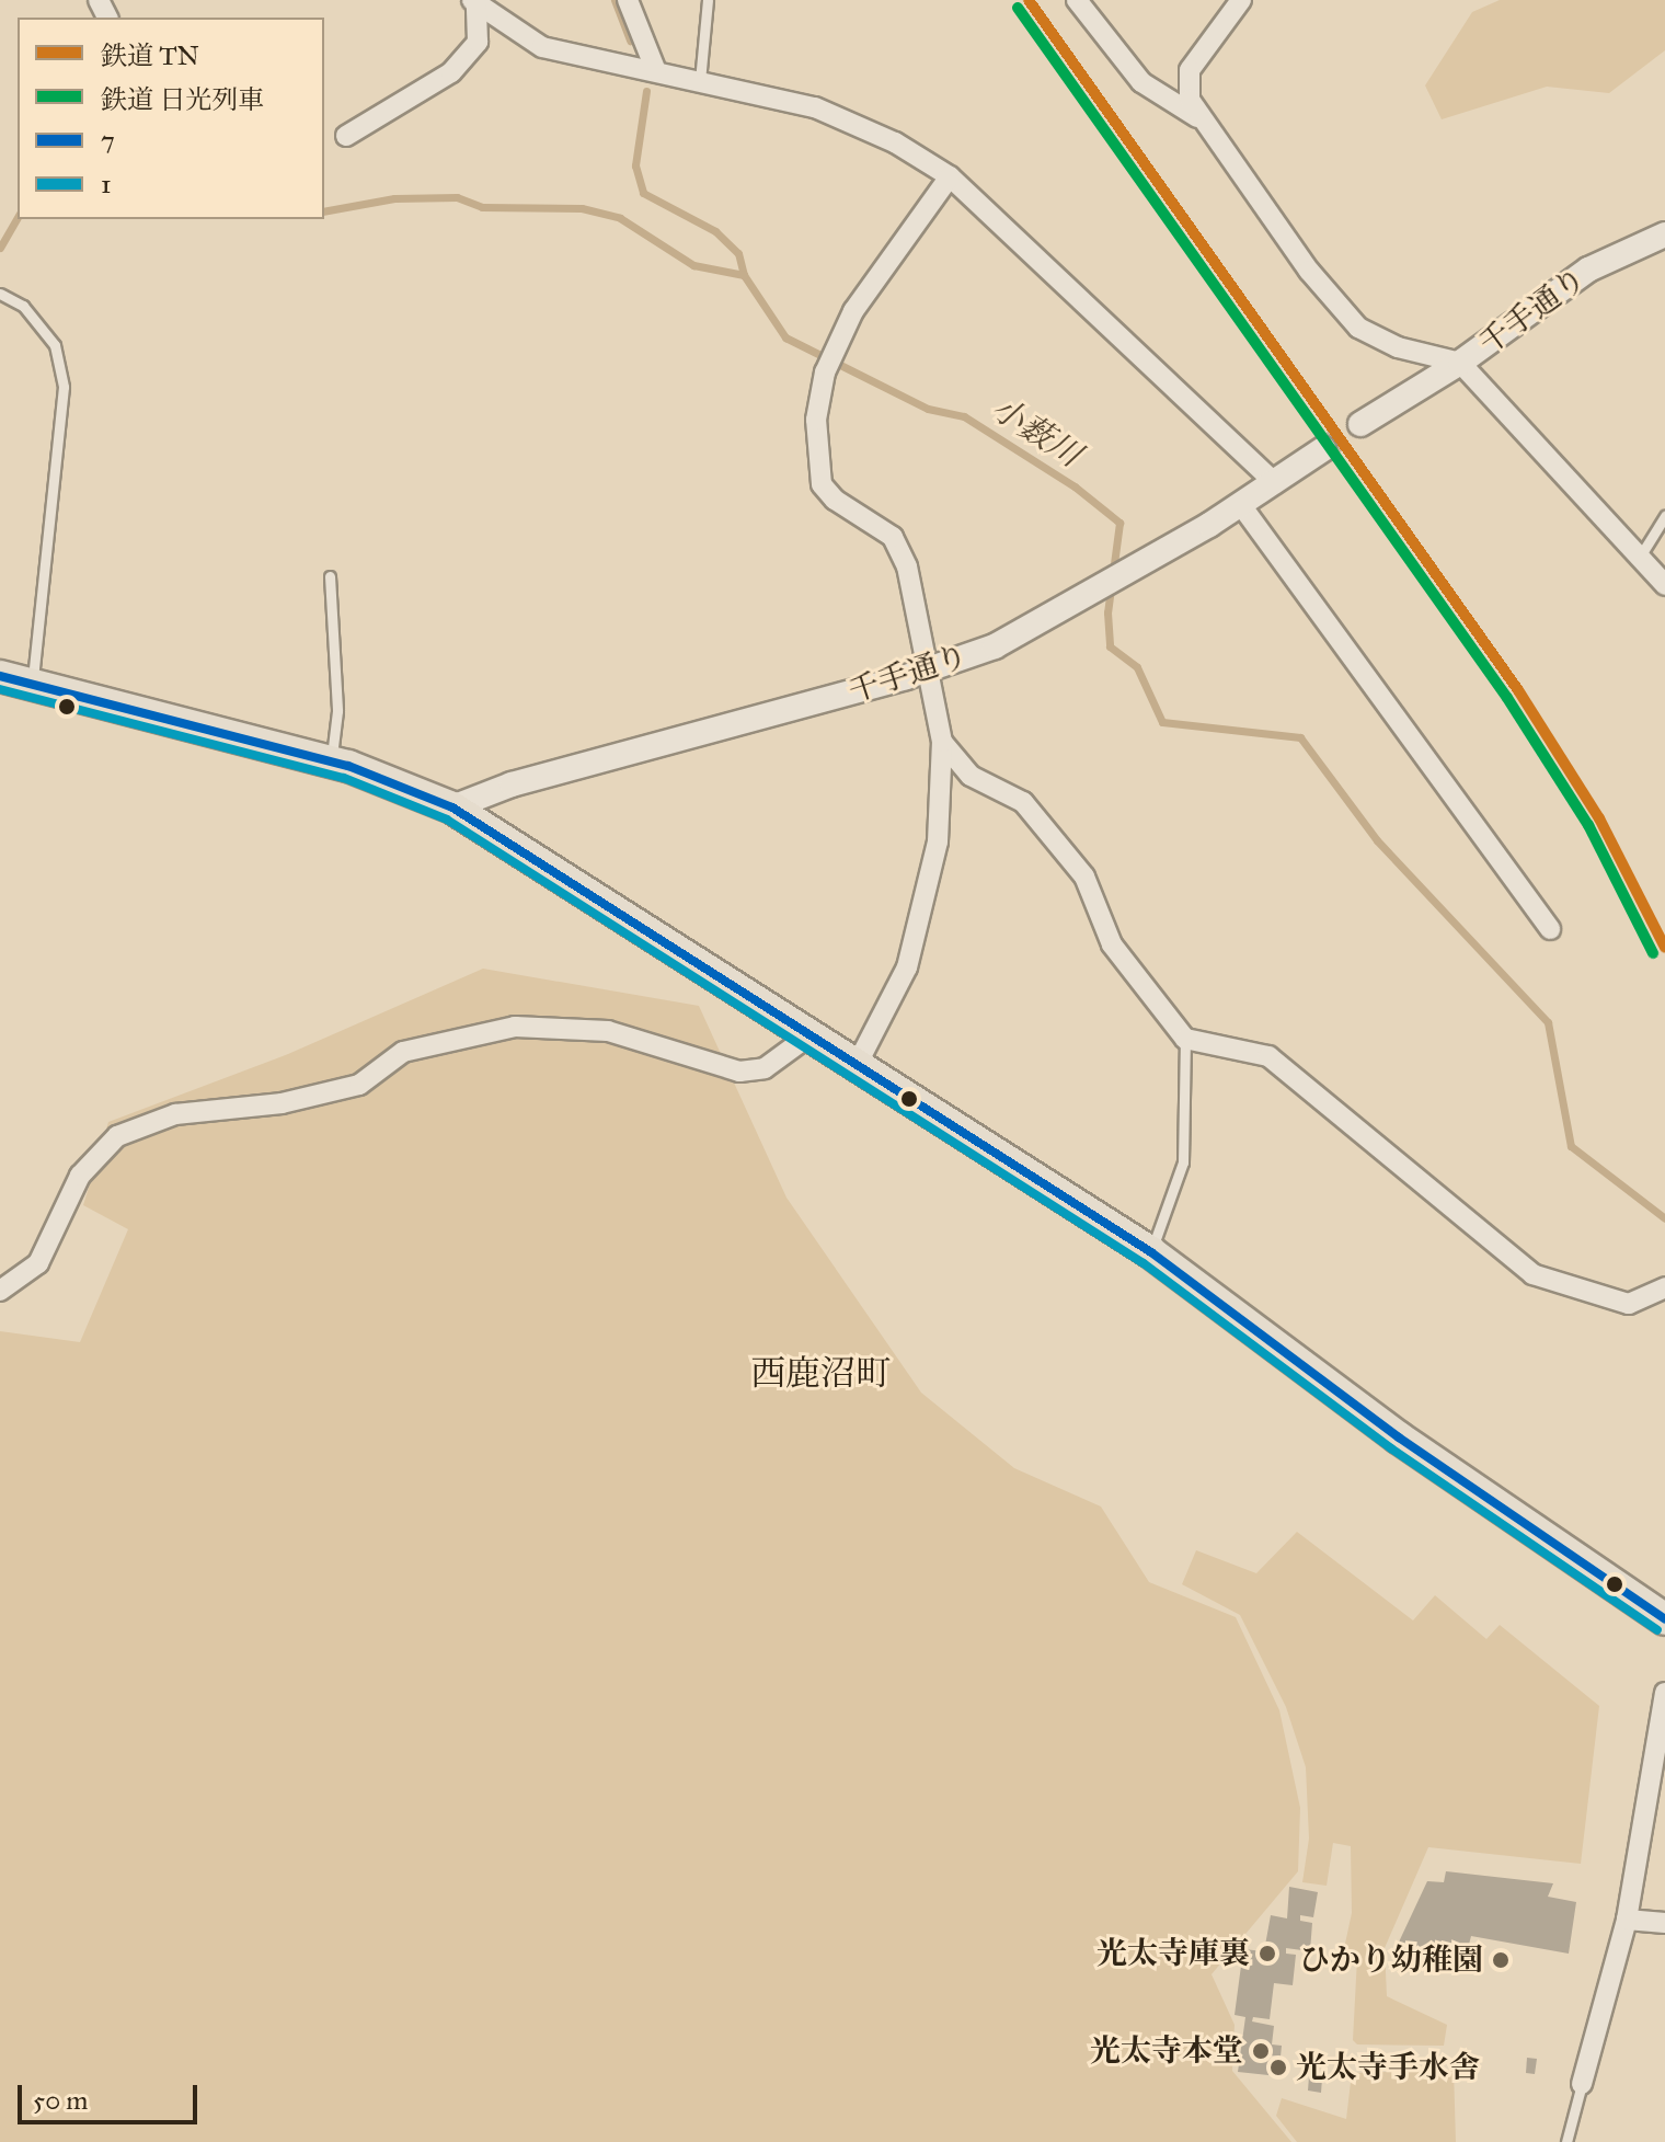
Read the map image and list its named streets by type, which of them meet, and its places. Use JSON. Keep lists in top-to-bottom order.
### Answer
{
  "streets": {
    "street": ["千手通り"]
  },
  "districts": ["西鹿沼町"],
  "water": ["小薮川"],
  "places": [
    "光太寺庫裏",
    "ひかり幼稚園",
    "光太寺本堂",
    "光太寺手水舎"
  ],
  "lines": [
    "rail line TN",
    "rail line 日光列車",
    "transit line 7",
    "transit line 1"
  ],
  "legend": [
    "鉄道 TN",
    "鉄道 日光列車",
    "7",
    "1"
  ],
  "scale_bar": "50 m"
}
